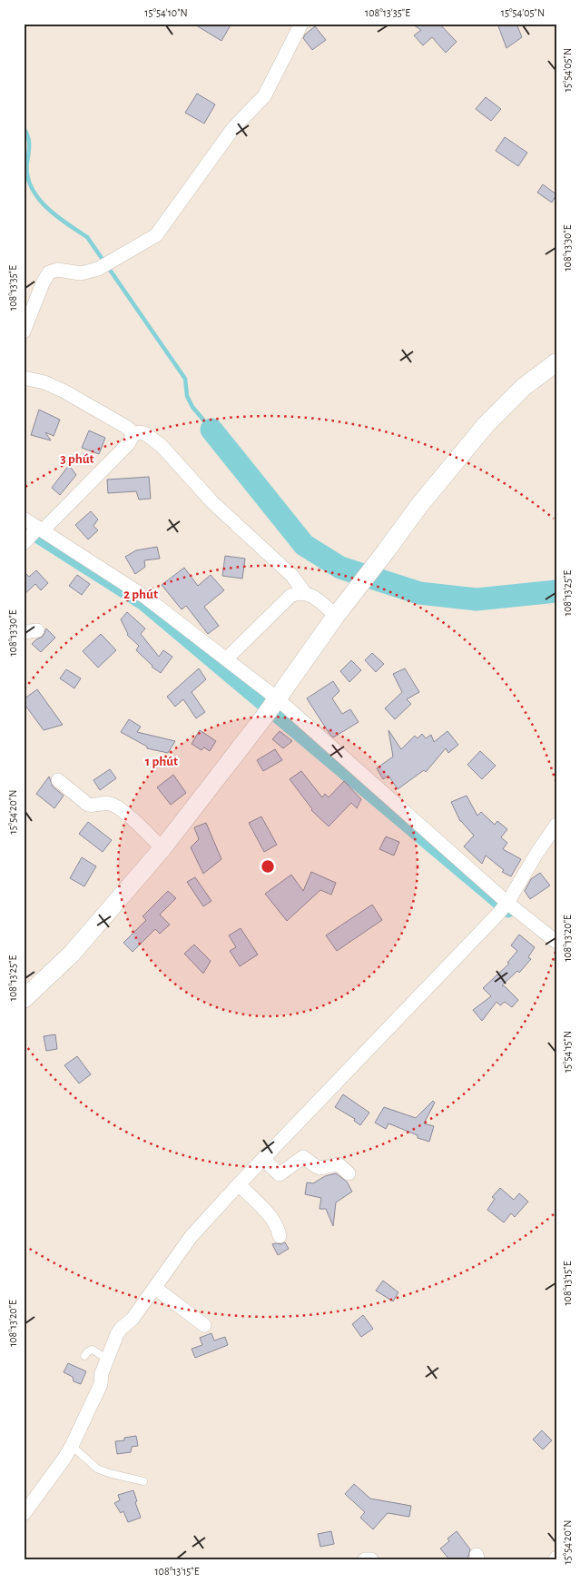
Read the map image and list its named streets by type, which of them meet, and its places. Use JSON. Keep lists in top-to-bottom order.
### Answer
{
  "coordinates": [
    "15°54'10\"N",
    "108°13'35\"E",
    "15°54'05\"N",
    "108°13'30\"E",
    "108°13'25\"E",
    "15°54'20\"N",
    "108°13'20\"E",
    "15°54'15\"N",
    "108°13'15\"E"
  ],
  "rings": ["3 phút", "2 phút", "1 phút"]
}
